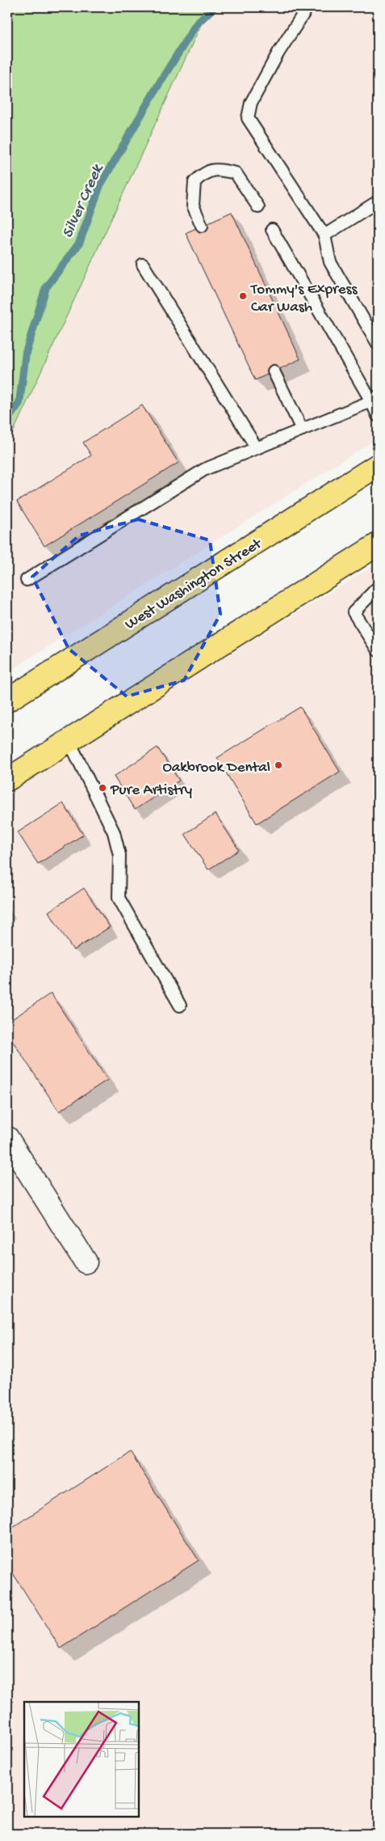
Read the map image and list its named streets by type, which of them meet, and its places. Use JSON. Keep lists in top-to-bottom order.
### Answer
{
  "streets": {
    "main road": ["West Washington Street"]
  },
  "water": ["Silver Creek"],
  "places": ["Tommy's Express Car Wash", "Oakbrook Dental", "Pure Artistry"]
}
